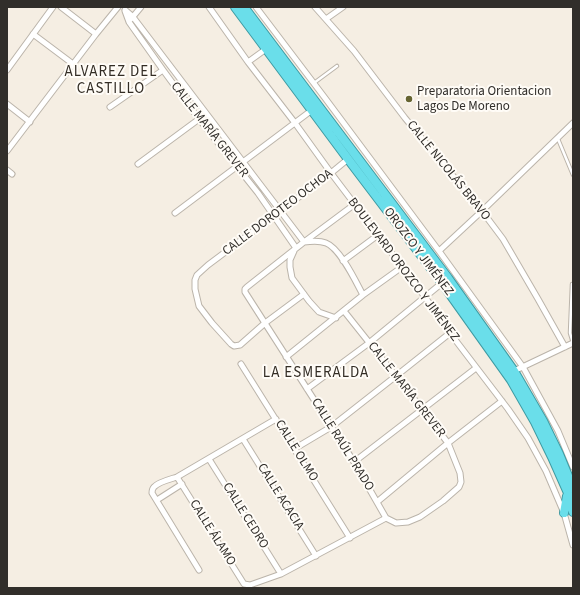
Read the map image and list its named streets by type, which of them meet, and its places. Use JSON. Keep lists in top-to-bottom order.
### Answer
{
  "streets": {
    "highway": ["OROZCO Y JIMÉNEZ"],
    "street": [
      "CALLE MARÍA GREVER",
      "CALLE NICOLÁS BRAVO",
      "CALLE DOROTEO OCHOA",
      "BOULEVARD OROZCO Y JIMÉNEZ",
      "CALLE RAÚL PRADO",
      "CALLE OLMO",
      "CALLE ACACIA",
      "CALLE CEDRO",
      "CALLE ÁLAMO"
    ]
  },
  "crossings": [
    ["CALLE MARÍA GREVER", "CALLE DOROTEO OCHOA"],
    ["CALLE MARÍA GREVER", "CALLE RAÚL PRADO"],
    ["CALLE DOROTEO OCHOA", "OROZCO Y JIMÉNEZ"],
    ["CALLE DOROTEO OCHOA", "BOULEVARD OROZCO Y JIMÉNEZ"],
    ["CALLE DOROTEO OCHOA", "CALLE RAÚL PRADO"],
    ["CALLE CEDRO", "CALLE ÁLAMO"]
  ],
  "districts": ["ALVAREZ DEL CASTILLO", "LA ESMERALDA"],
  "places": ["Preparatoria Orientacion Lagos De Moreno"]
}
